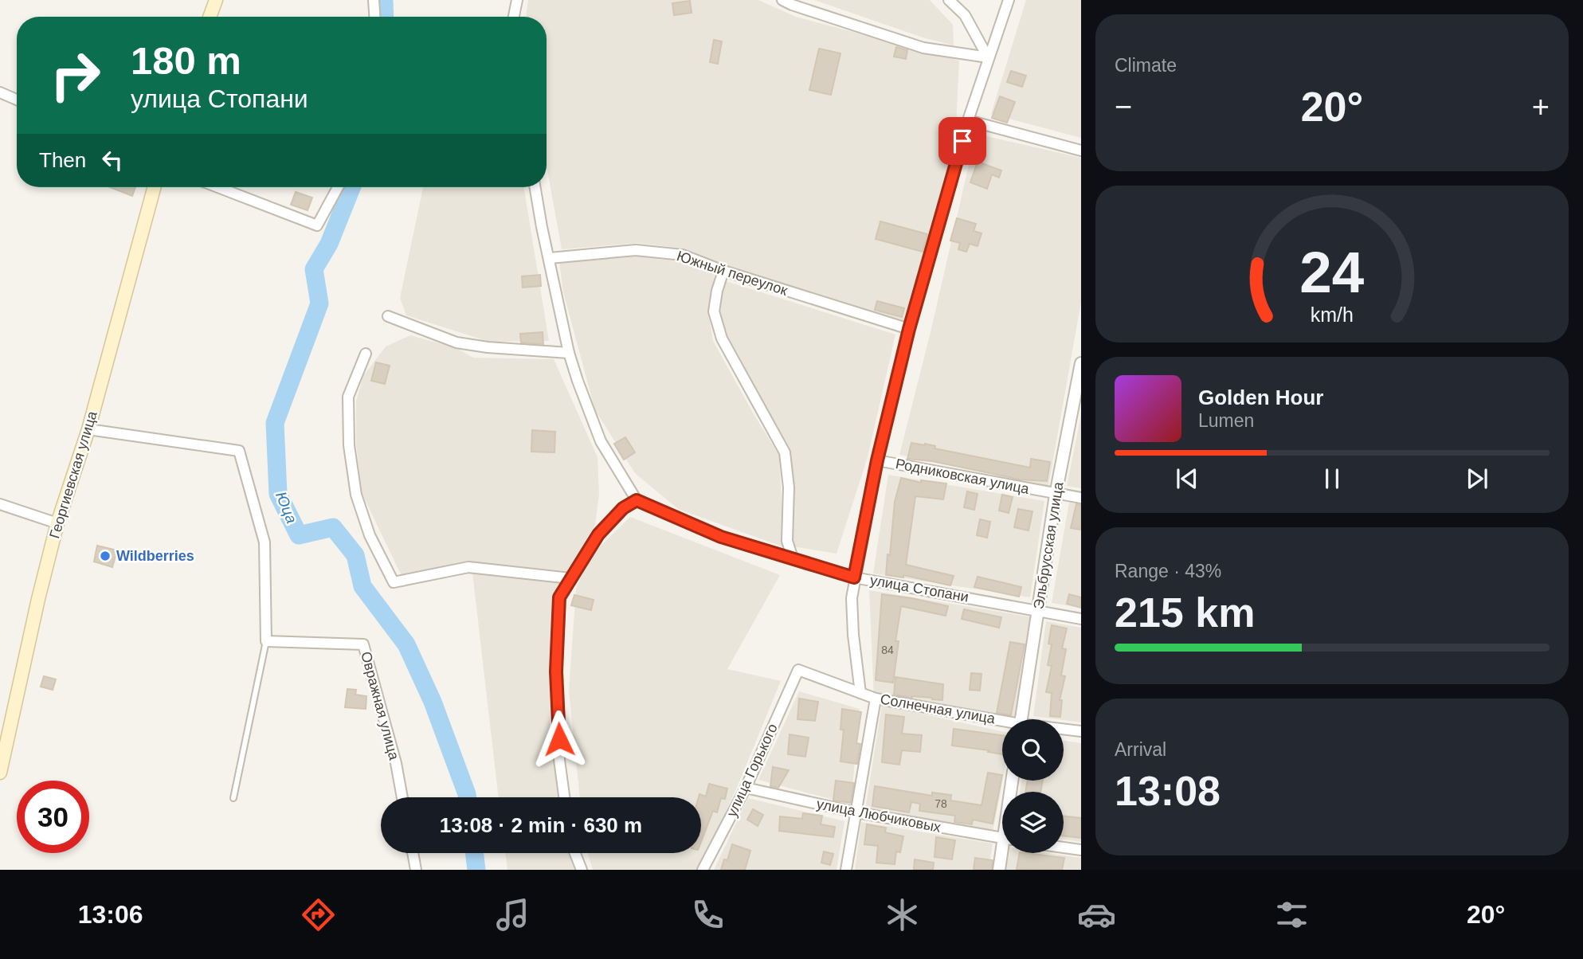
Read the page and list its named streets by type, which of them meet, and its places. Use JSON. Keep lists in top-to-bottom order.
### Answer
{
  "streets": {
    "main road": ["Георгиевская улица"],
    "street": [
      "Южный переулок",
      "Родниковская улица",
      "Эльбрусская улица",
      "улица Стопани",
      "Овражная улица",
      "Солнечная улица",
      "улица Горького",
      "улица Любчиковых"
    ]
  },
  "crossings": [
    ["Родниковская улица", "Эльбрусская улица"],
    ["Эльбрусская улица", "улица Стопани"],
    ["Солнечная улица", "улица Горького"],
    ["улица Горького", "улица Любчиковых"]
  ],
  "water": ["Юца"],
  "places": ["Wildberries"],
  "house_numbers": ["84", "78"],
  "page": {
    "tile": [
      "Climate",
      ["Range · 43%", "215 km"],
      ["Arrival", "13:08"]
    ],
    "turn": ["180 m", "улица Стопани"],
    "heat": ["−", "20°", "+"],
    "then": "Then",
    "song": ["Golden Hour", "Lumen"],
    "limit": "30",
    "trip": "13:08 · 2 min · 630 m",
    "tabs": ["13:06", "20°"],
    "gauge": ["24", "km/h"]
  }
}
